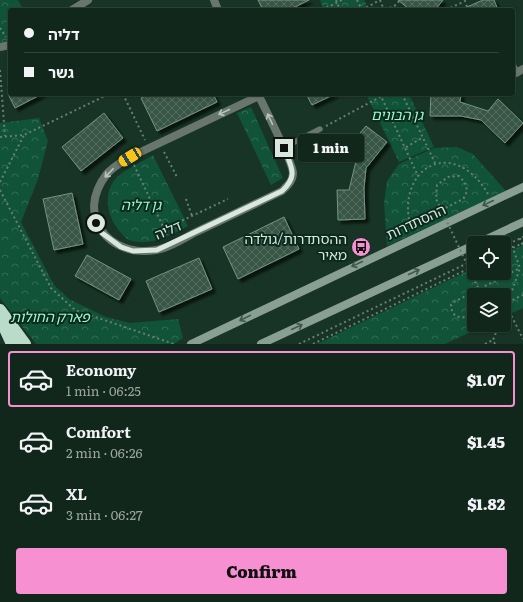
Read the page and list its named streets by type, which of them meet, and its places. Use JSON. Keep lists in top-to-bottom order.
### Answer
{
  "streets": {
    "main road": ["ההסתדרות"],
    "street": ["דליה"]
  },
  "parks": ["גן הבונים", "גן דליה", "פארק החולות"],
  "places": {
    "bus stop": ["ההסתדרות/גולדה מאיר"]
  },
  "page": {
    "banner": ["דליה", "גשר"],
    "bubble": "1 min",
    "list": [
      {
        "name": "Economy",
        "note": "1 min · 06:25",
        "value": "$1.07"
      },
      {
        "name": "Comfort",
        "note": "2 min · 06:26",
        "value": "$1.45"
      },
      {
        "name": "XL",
        "note": "3 min · 06:27",
        "value": "$1.82"
      }
    ],
    "buttons": "Confirm"
  }
}
